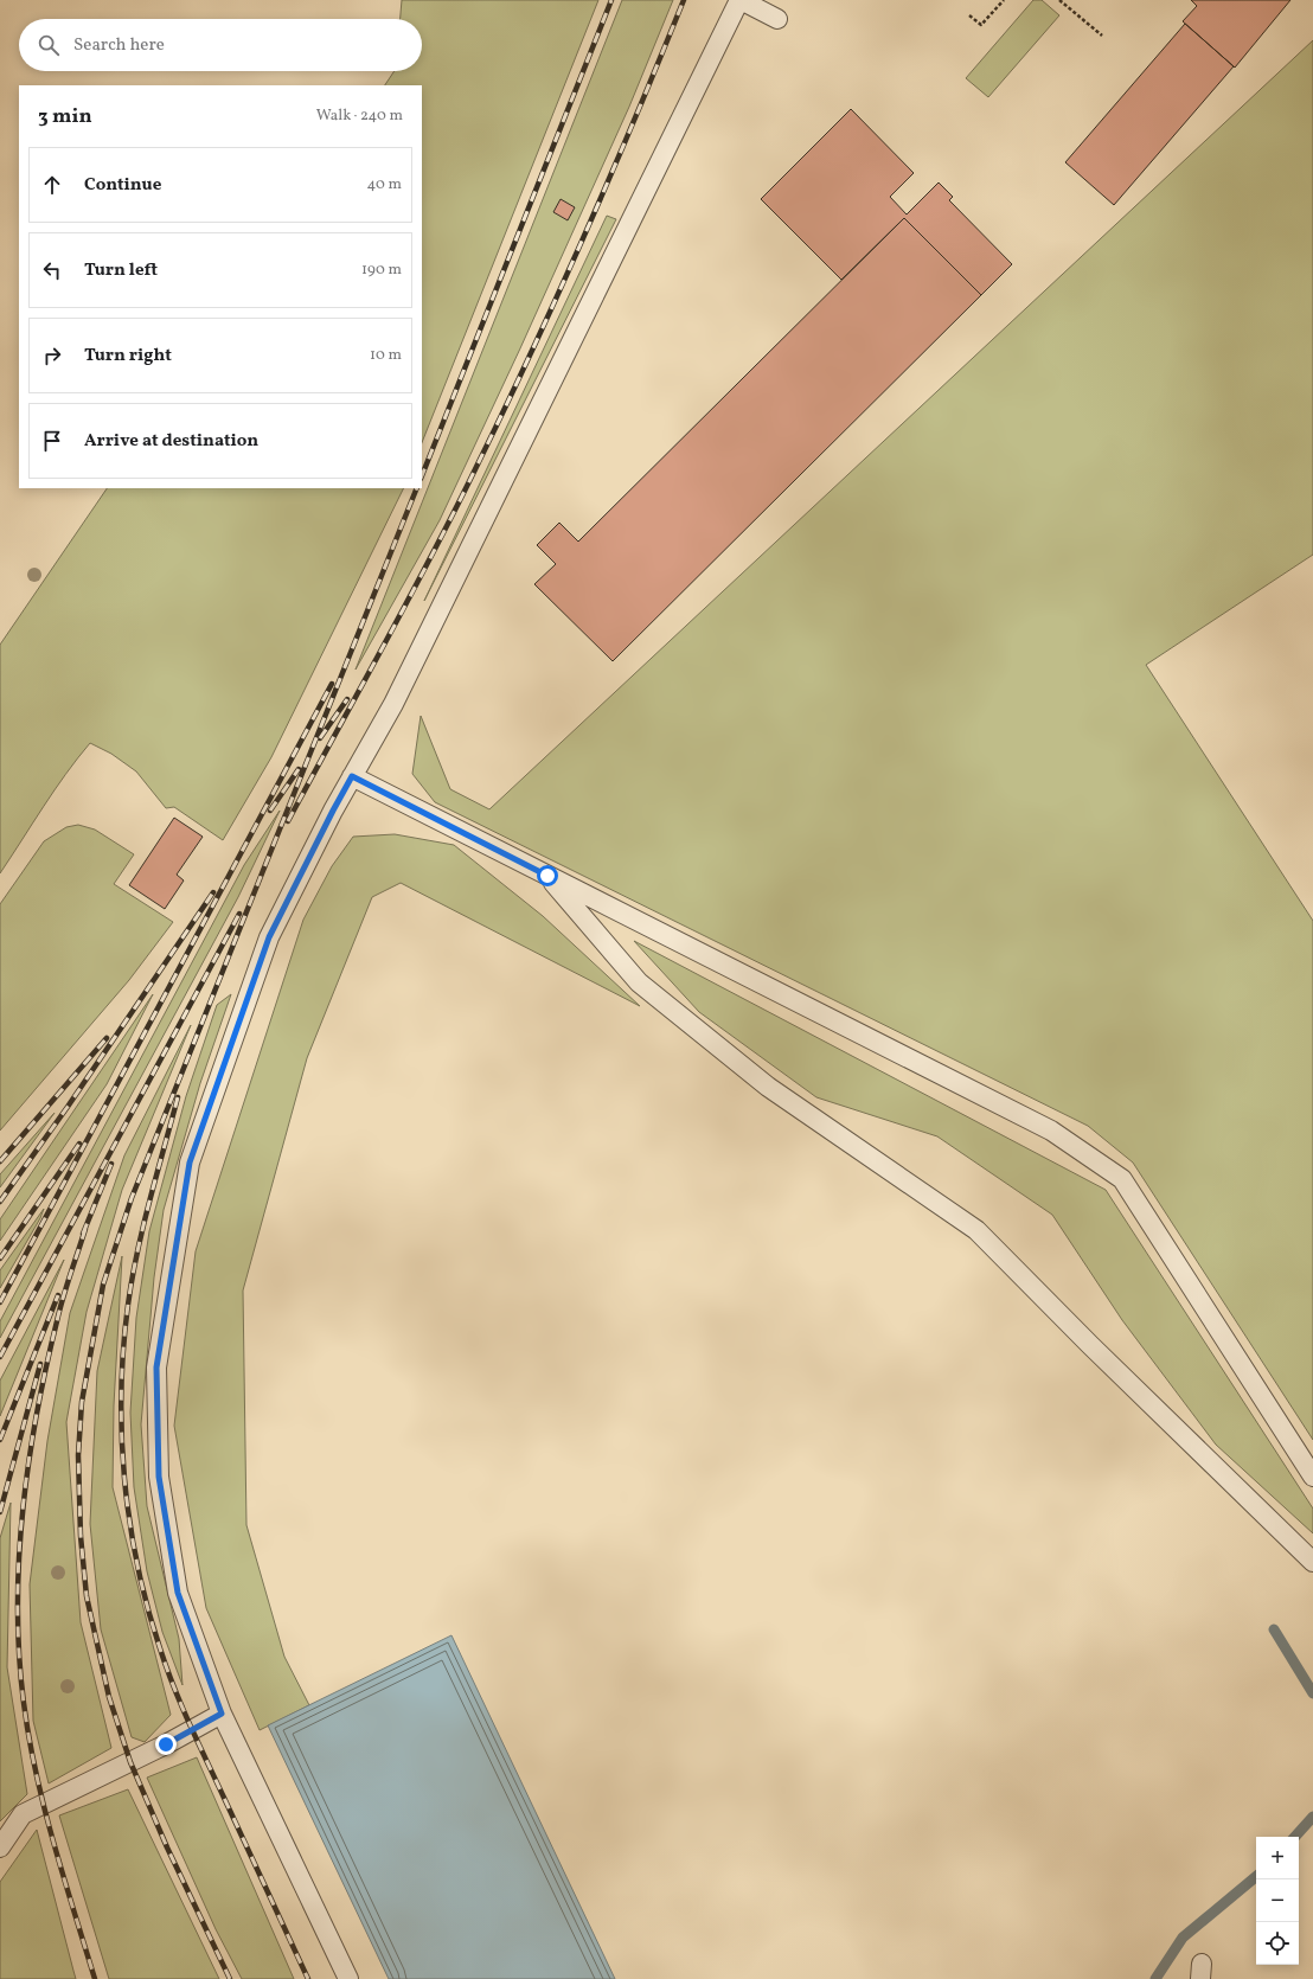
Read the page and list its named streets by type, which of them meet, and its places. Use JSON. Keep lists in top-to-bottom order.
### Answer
{
  "page": {
    "search": "Search here",
    "heading": ["3 min", "Walk · 240 m"],
    "list": [
      ["Continue", "40 m"],
      ["Turn left", "190 m"],
      ["Turn right", "10 m"],
      "Arrive at destination"
    ],
    "map_buttons": ["+", "−"]
  }
}
